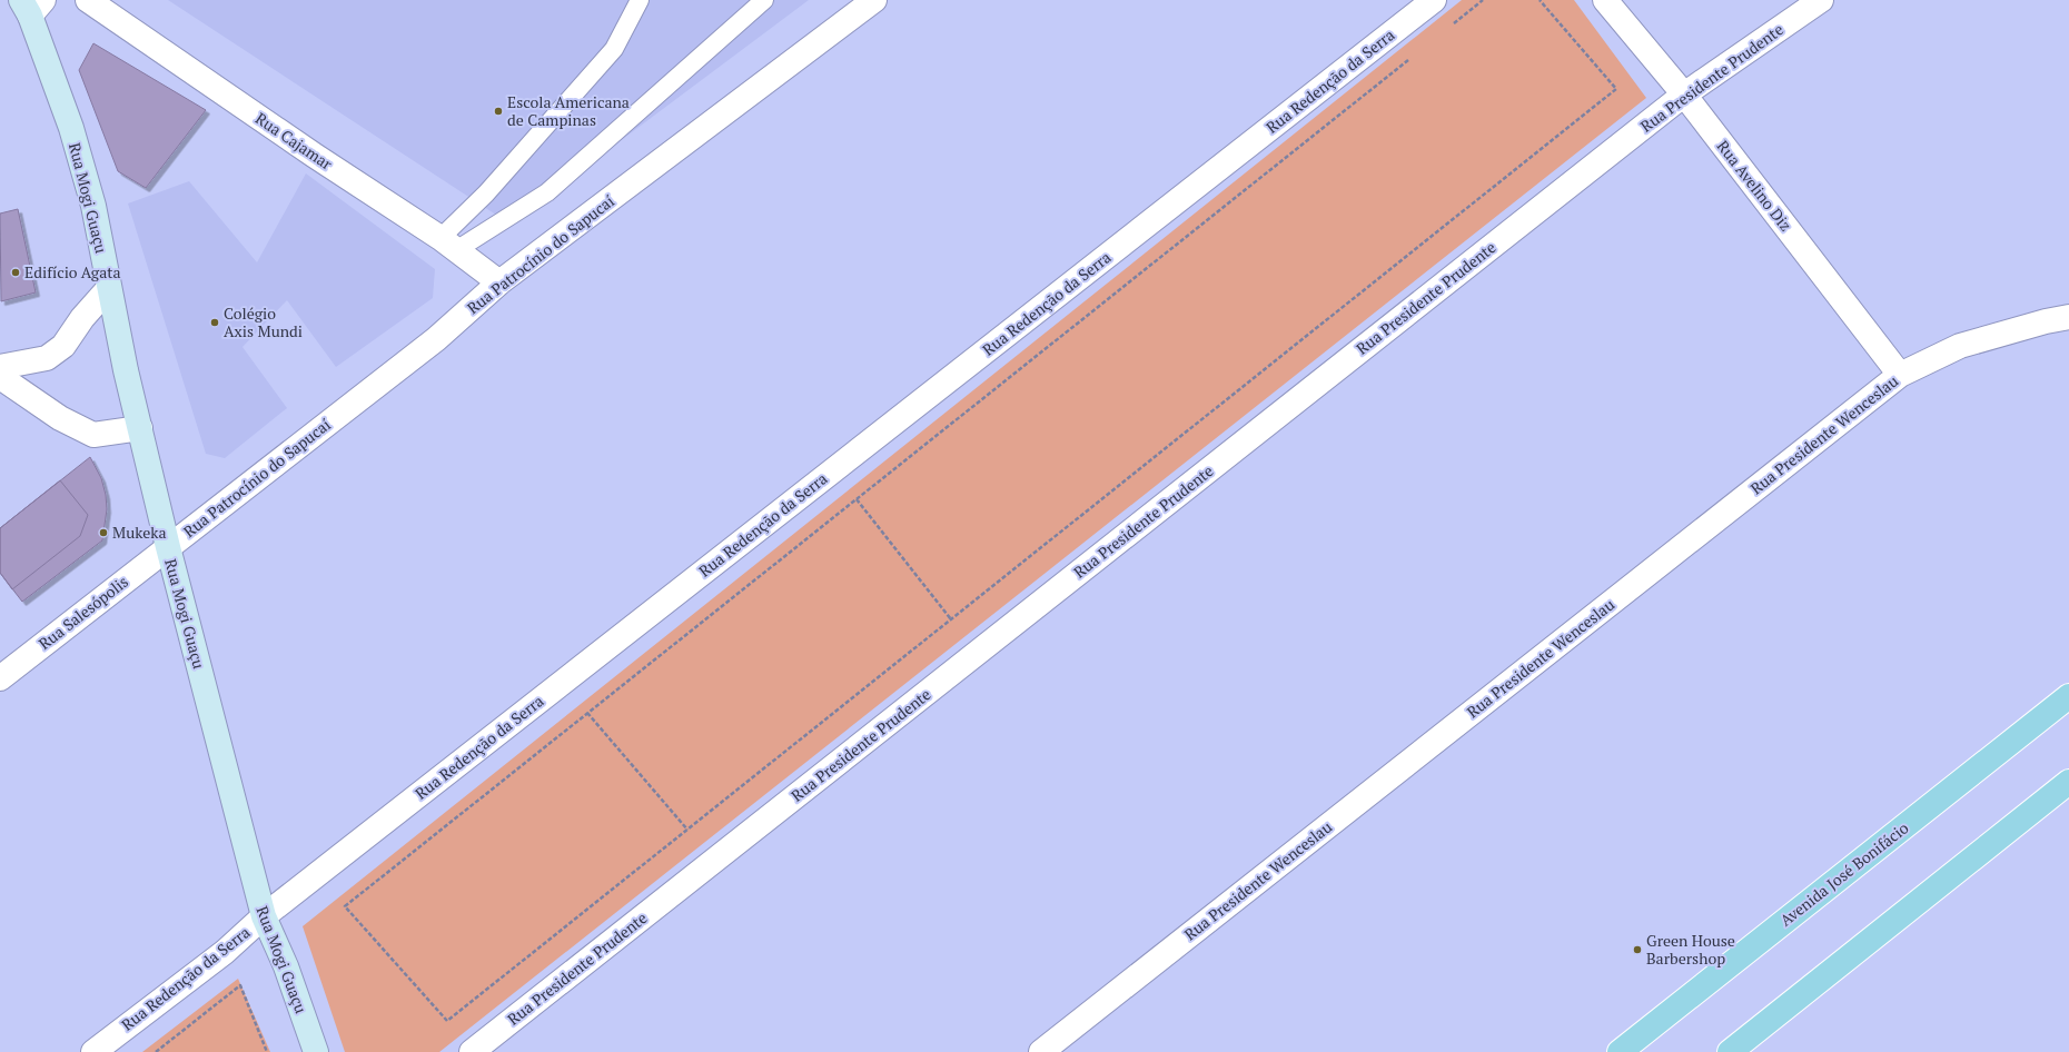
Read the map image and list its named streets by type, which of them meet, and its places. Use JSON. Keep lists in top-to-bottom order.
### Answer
{
  "streets": {
    "main road": ["Rua Mogi Guaçu", "Avenida José Bonifácio"],
    "street": [
      "Rua Presidente Prudente",
      "Rua Redenção da Serra",
      "Rua Cajamar",
      "Rua Avelino Diz",
      "Rua Patrocínio do Sapucaí",
      "Rua Presidente Wenceslau",
      "Rua Salesópolis"
    ]
  },
  "crossings": [
    ["Rua Presidente Prudente", "Rua Avelino Diz"],
    ["Rua Redenção da Serra", "Rua Mogi Guaçu"],
    ["Rua Cajamar", "Rua Patrocínio do Sapucaí"],
    ["Rua Avelino Diz", "Rua Presidente Wenceslau"],
    ["Rua Mogi Guaçu", "Rua Patrocínio do Sapucaí"],
    ["Rua Mogi Guaçu", "Rua Salesópolis"],
    ["Rua Patrocínio do Sapucaí", "Rua Salesópolis"]
  ],
  "places": [
    "Escola Americana de Campinas",
    "Edifício Agata",
    "Colégio Axis Mundi",
    "Mukeka",
    "Green House Barbershop"
  ]
}
